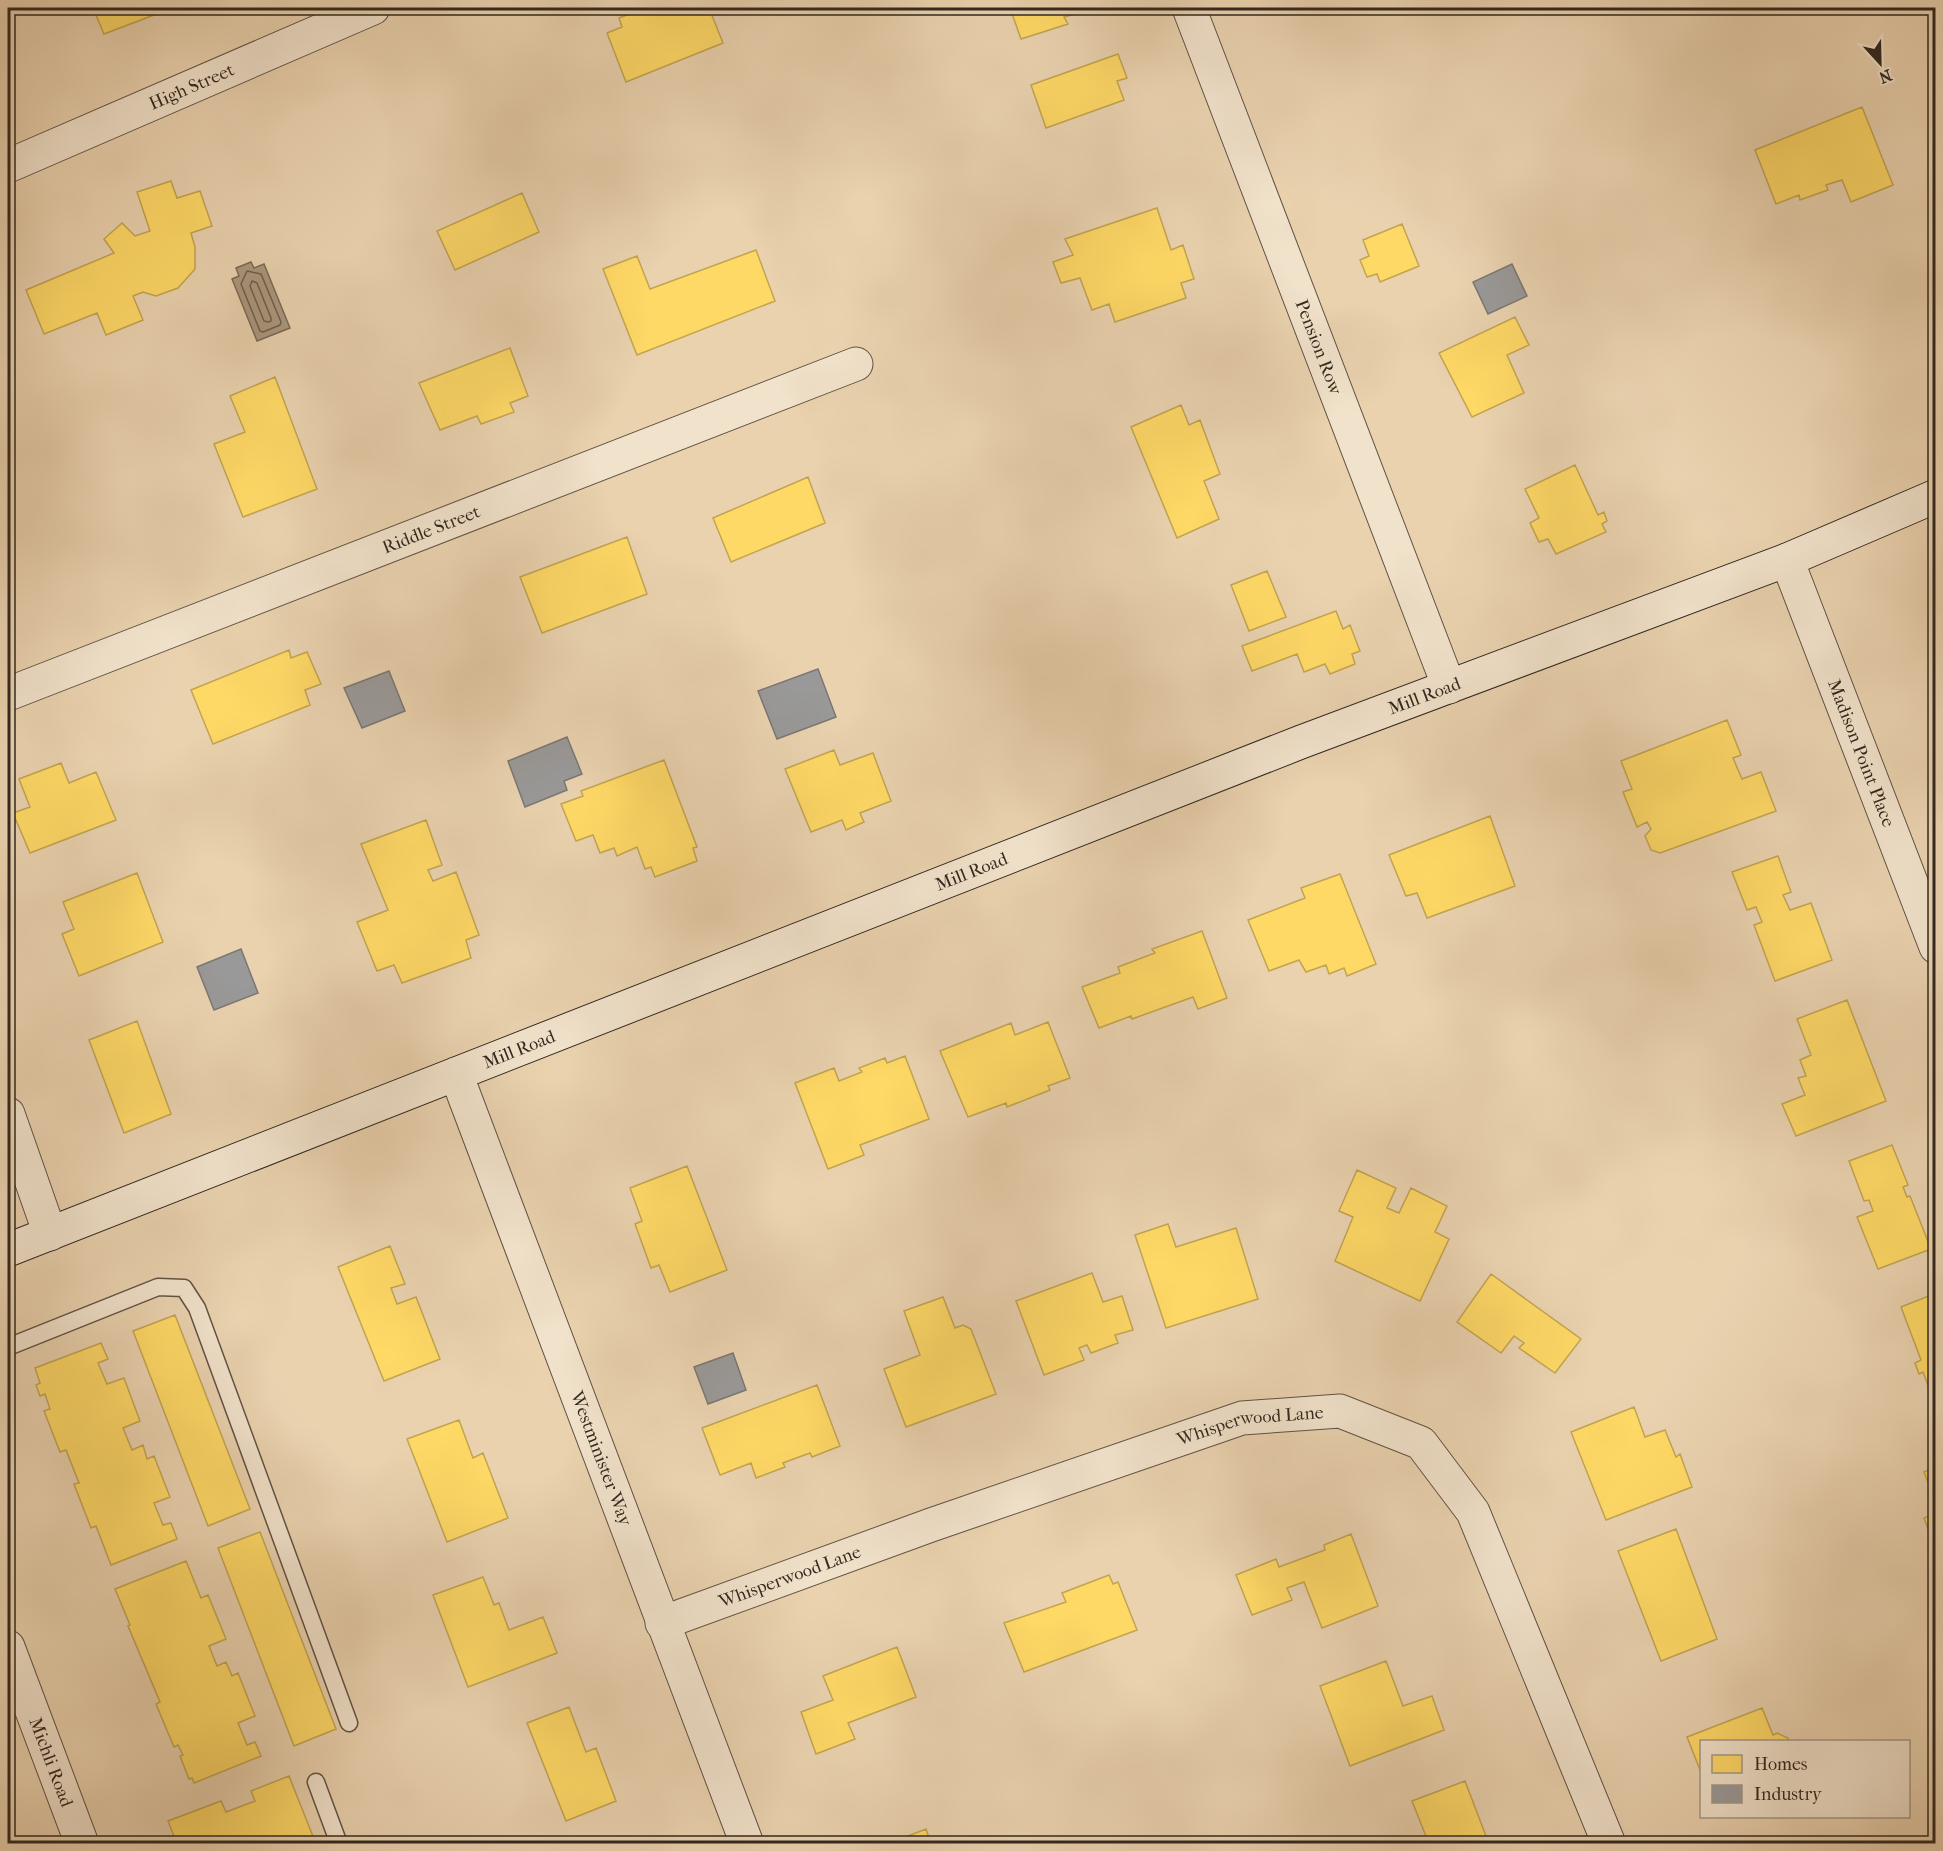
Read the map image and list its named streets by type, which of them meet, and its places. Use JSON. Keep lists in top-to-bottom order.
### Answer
{
  "streets": {
    "street": [
      "High Street",
      "Pension Row",
      "Riddle Street",
      "Mill Road",
      "Madison Point Place",
      "Whisperwood Lane",
      "Westminister Way",
      "Michli Road"
    ]
  },
  "crossings": [
    ["Pension Row", "Mill Road"],
    ["Mill Road", "Madison Point Place"],
    ["Mill Road", "Westminister Way"],
    ["Whisperwood Lane", "Westminister Way"]
  ],
  "legend": ["Homes", "Industry"],
  "north": "bottom"
}
